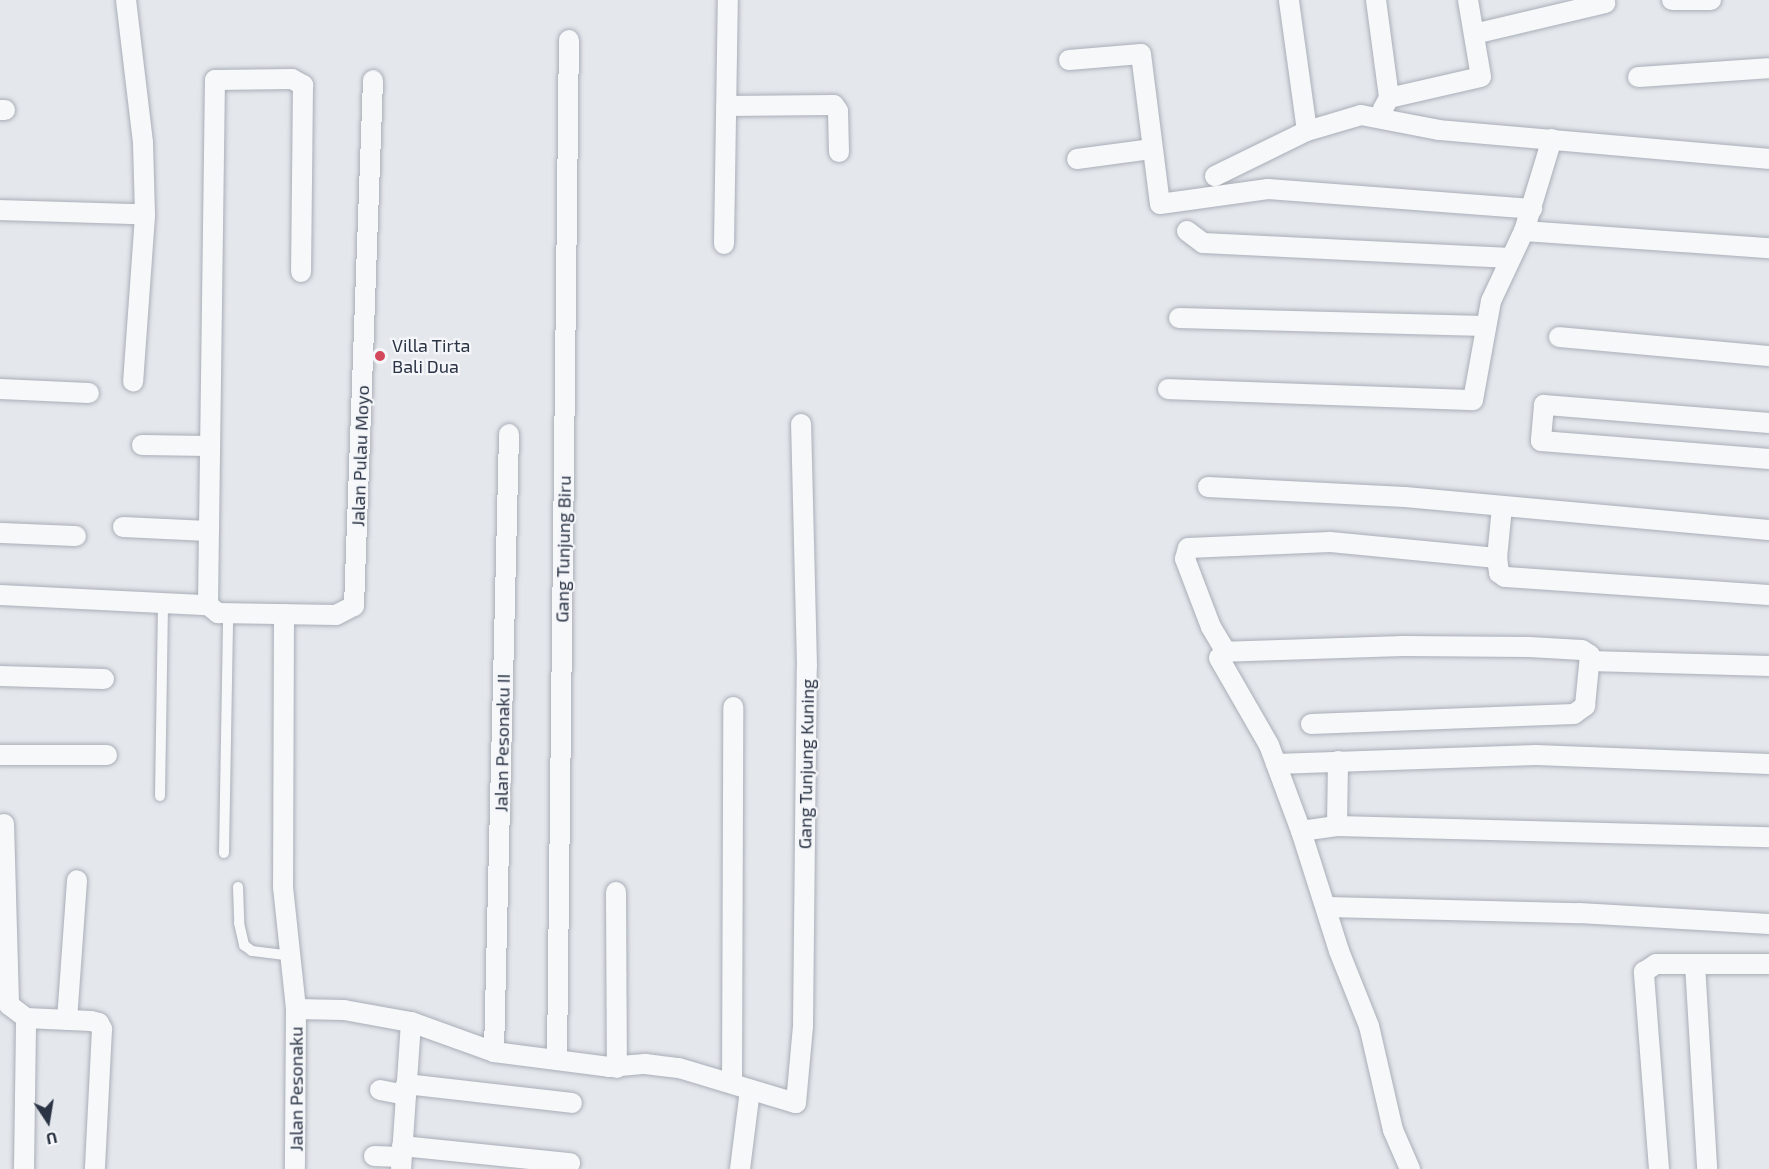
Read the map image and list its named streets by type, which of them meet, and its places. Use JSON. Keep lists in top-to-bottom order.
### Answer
{
  "streets": {
    "street": [
      "Jalan Pulau Moyo",
      "Gang Tunjung Biru",
      "Jalan Pesonaku II",
      "Gang Tunjung Kuning",
      "Jalan Pesonaku"
    ]
  },
  "crossings": [
    ["Jalan Pulau Moyo", "Jalan Pesonaku"]
  ],
  "places": ["Villa Tirta Bali Dua"],
  "north": "bottom"
}
